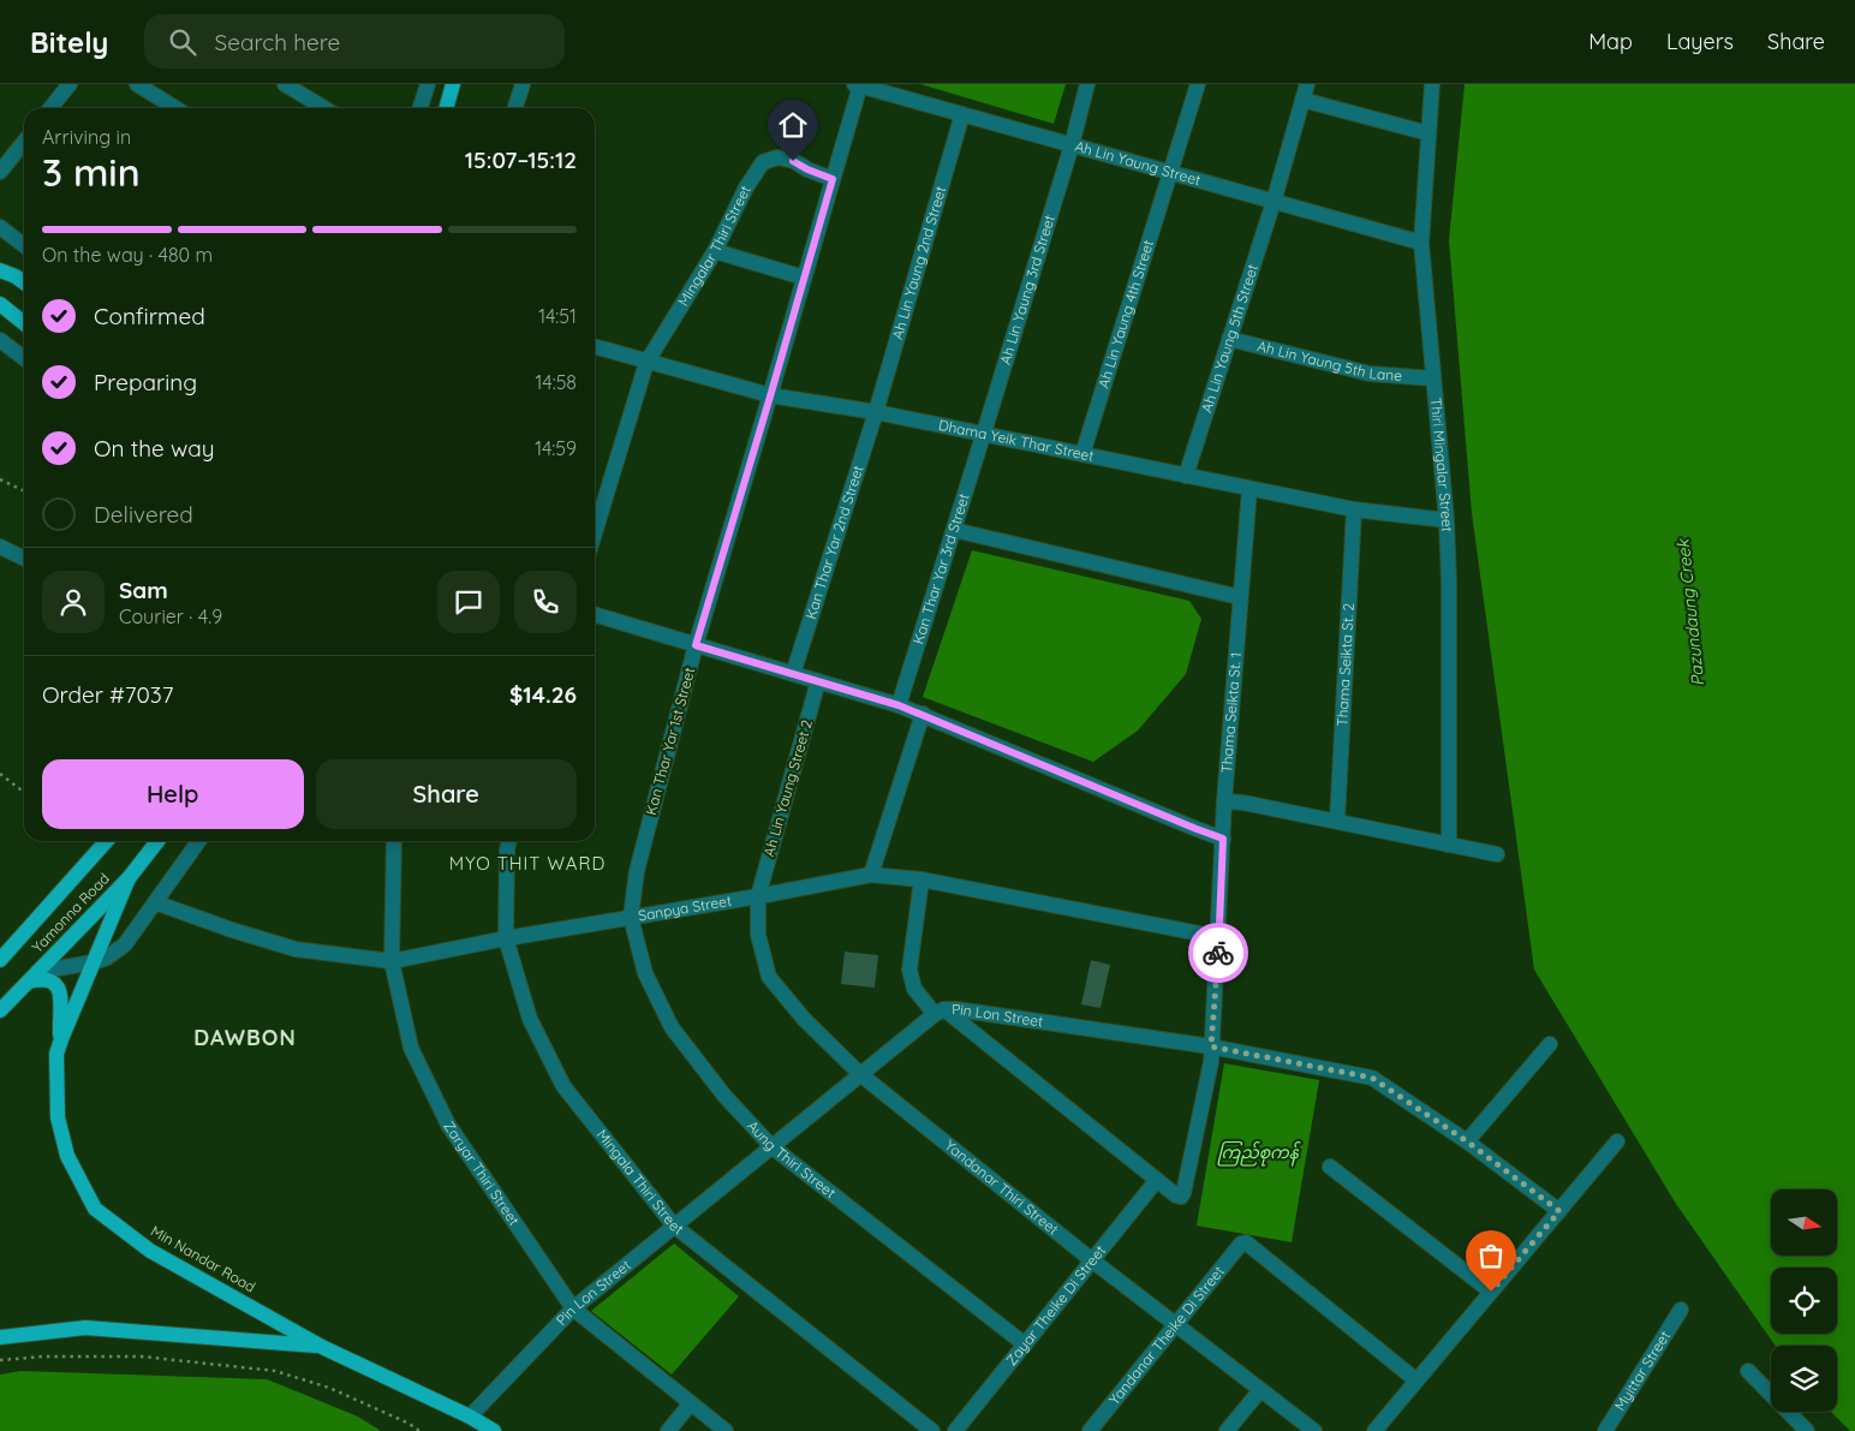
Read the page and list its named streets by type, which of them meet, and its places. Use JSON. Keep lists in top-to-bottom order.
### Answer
{
  "streets": {
    "main road": ["Yamonna Road", "Min Nandar Road"],
    "street": [
      "Ah Lin Yaung Street",
      "Mingalar Thiri Street",
      "Ah Lin Yaung 2nd Street",
      "Ah Lin Yaung 3rd Street",
      "Ah Lin Yaung 4th Street",
      "Ah Lin Yaung 5th Street",
      "Ah Lin Yaung 5th Lane",
      "Dhama Yeik Thar Street",
      "Thiri Mingalar Street",
      "Kan Thar Yar 2nd Street",
      "Kan Thar Yar 3rd Street",
      "Thama Seikta St. 2",
      "Thama Seikta St. 1",
      "Kan Thar Yar 1st Street",
      "Ah Lin Yaung Street 2",
      "Sanpya Street",
      "Pin Lon Street",
      "Aung Thiri Street",
      "Zaryar Thiri Street",
      "Mingala Thiri Street",
      "Yandanar Thiri Street",
      "Zayar Theike Di Street",
      "Yandanar Theike Di Street",
      "Myittar Street"
    ]
  },
  "crossings": [
    ["Ah Lin Yaung Street", "Ah Lin Yaung 2nd Street"],
    ["Ah Lin Yaung Street", "Ah Lin Yaung 3rd Street"],
    ["Ah Lin Yaung Street", "Ah Lin Yaung 4th Street"],
    ["Ah Lin Yaung Street", "Ah Lin Yaung 5th Street"],
    ["Ah Lin Yaung Street", "Thiri Mingalar Street"],
    ["Ah Lin Yaung Street", "Kan Thar Yar 1st Street"],
    ["Mingalar Thiri Street", "Dhama Yeik Thar Street"],
    ["Mingalar Thiri Street", "Kan Thar Yar 1st Street"],
    ["Ah Lin Yaung 2nd Street", "Dhama Yeik Thar Street"],
    ["Ah Lin Yaung 2nd Street", "Kan Thar Yar 2nd Street"],
    ["Ah Lin Yaung 3rd Street", "Dhama Yeik Thar Street"],
    ["Ah Lin Yaung 3rd Street", "Kan Thar Yar 3rd Street"],
    ["Ah Lin Yaung 4th Street", "Dhama Yeik Thar Street"],
    ["Ah Lin Yaung 5th Street", "Ah Lin Yaung 5th Lane"],
    ["Ah Lin Yaung 5th Street", "Dhama Yeik Thar Street"],
    ["Ah Lin Yaung 5th Lane", "Thiri Mingalar Street"],
    ["Dhama Yeik Thar Street", "Thiri Mingalar Street"],
    ["Dhama Yeik Thar Street", "Kan Thar Yar 2nd Street"],
    ["Dhama Yeik Thar Street", "Kan Thar Yar 3rd Street"],
    ["Dhama Yeik Thar Street", "Thama Seikta St. 2"],
    ["Dhama Yeik Thar Street", "Thama Seikta St. 1"],
    ["Dhama Yeik Thar Street", "Kan Thar Yar 1st Street"],
    ["Thama Seikta St. 1", "Sanpya Street"],
    ["Thama Seikta St. 1", "Pin Lon Street"],
    ["Thama Seikta St. 1", "Zayar Theike Di Street"],
    ["Kan Thar Yar 1st Street", "Sanpya Street"],
    ["Kan Thar Yar 1st Street", "Aung Thiri Street"],
    ["Ah Lin Yaung Street 2", "Sanpya Street"],
    ["Ah Lin Yaung Street 2", "Yandanar Thiri Street"],
    ["Sanpya Street", "Aung Thiri Street"],
    ["Sanpya Street", "Zaryar Thiri Street"],
    ["Sanpya Street", "Mingala Thiri Street"],
    ["Sanpya Street", "Yandanar Thiri Street"],
    ["Yamonna Road", "Min Nandar Road"],
    ["Pin Lon Street", "Aung Thiri Street"],
    ["Pin Lon Street", "Zaryar Thiri Street"],
    ["Pin Lon Street", "Mingala Thiri Street"],
    ["Pin Lon Street", "Yandanar Thiri Street"],
    ["Pin Lon Street", "Min Nandar Road"],
    ["Aung Thiri Street", "Zayar Theike Di Street"],
    ["Yandanar Thiri Street", "Zayar Theike Di Street"],
    ["Yandanar Thiri Street", "Yandanar Theike Di Street"]
  ],
  "districts": ["MYO THIT WARD", "DAWBON"],
  "water": ["Pazundaung Creek", "ကြည်စုကန်"],
  "north": "right",
  "page": {
    "header": "Bitely",
    "search": "Search here",
    "nav": ["Map", "Layers", "Share"],
    "heading": ["3 min", "Arriving in", "15:07–15:12"],
    "panel": [
      "Sam",
      "Courier · 4.9",
      "Order #7037",
      "$14.26"
    ],
    "bar": "On the way · 480 m",
    "list": [
      ["Confirmed", "14:51"],
      ["Preparing", "14:58"],
      ["On the way", "14:59"],
      "Delivered"
    ],
    "buttons": ["Help", "Share"]
  }
}
